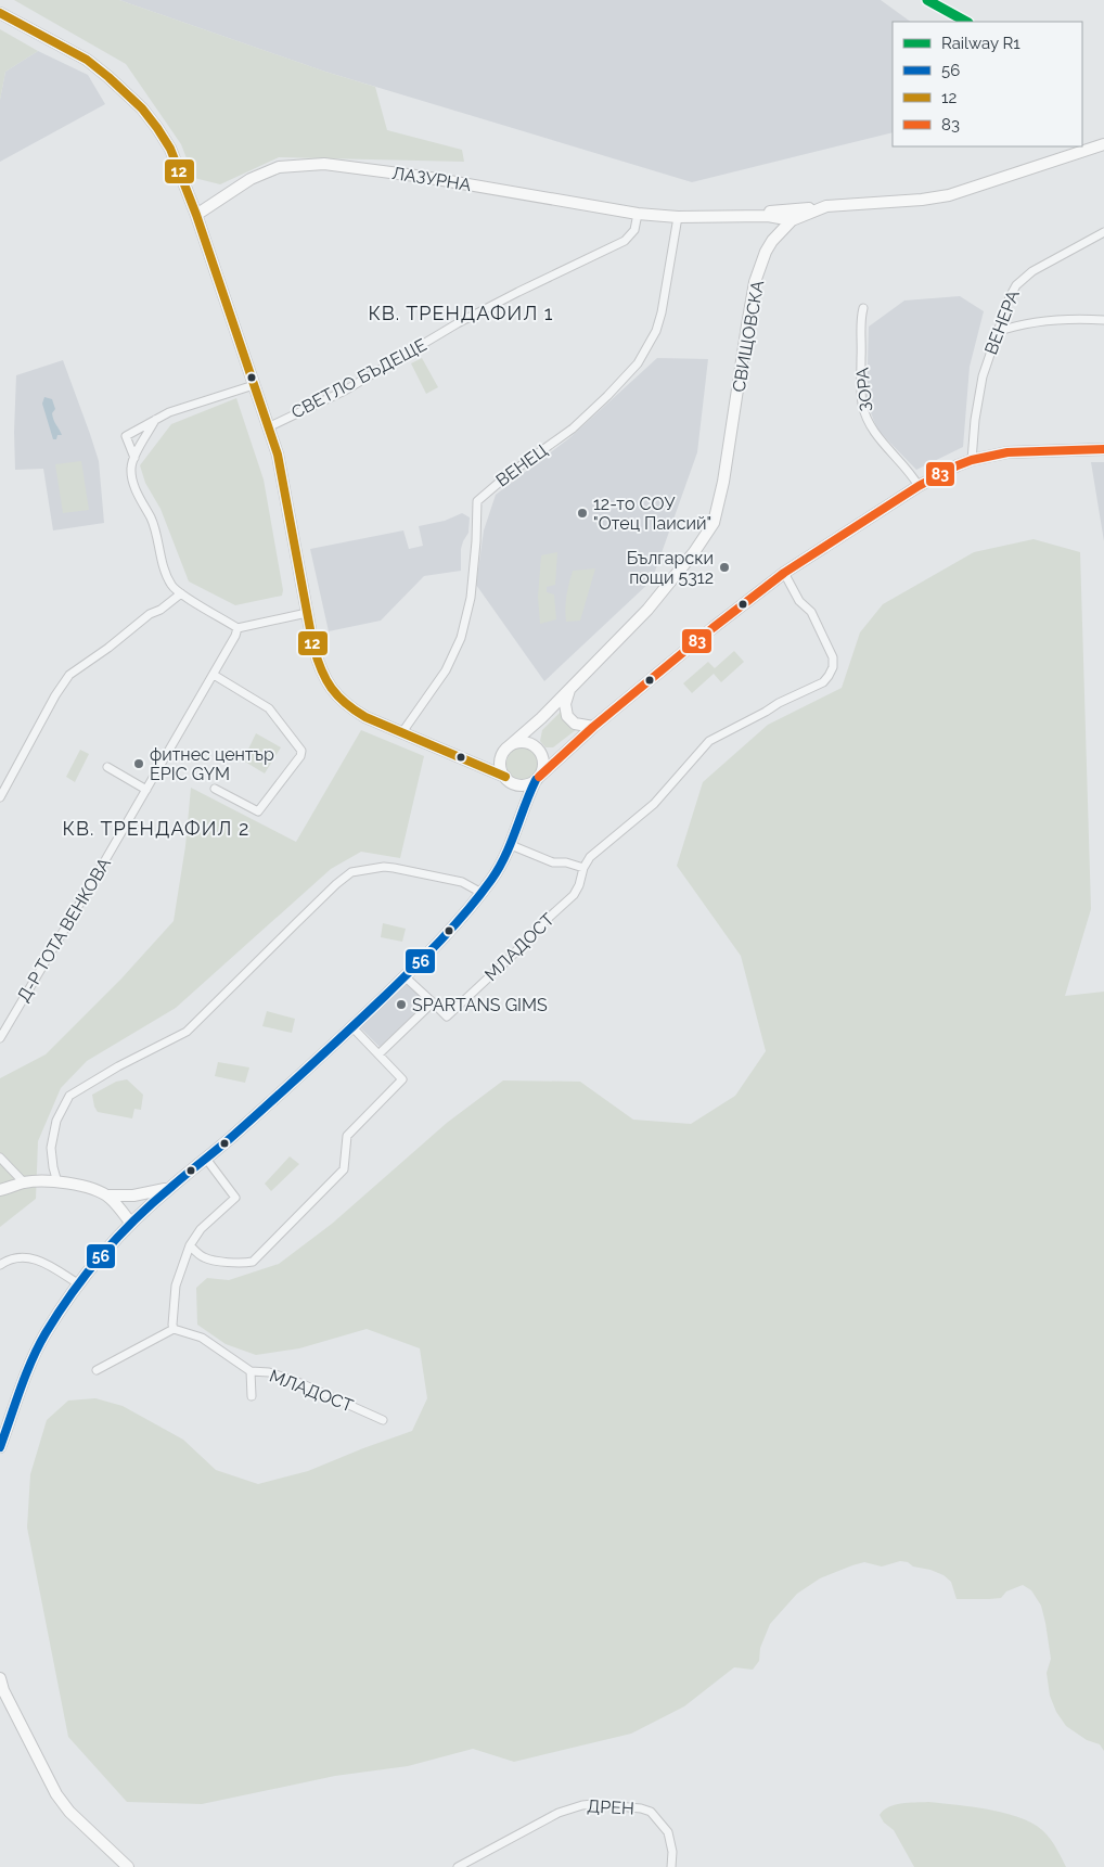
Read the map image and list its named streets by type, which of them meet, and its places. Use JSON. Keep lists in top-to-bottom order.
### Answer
{
  "streets": {
    "street": [
      "ЛАЗУРНА",
      "ВЕНЕРА",
      "СВИЩОВСКА",
      "СВЕТЛО БЪДЕЩЕ",
      "ЗОРА",
      "ВЕНЕЦ",
      "Д-Р ТОТА ВЕНКОВА",
      "МЛАДОСТ",
      "ДРЕН"
    ]
  },
  "crossings": [
    ["ЛАЗУРНА", "СВЕТЛО БЪДЕЩЕ"],
    ["ЛАЗУРНА", "ВЕНЕЦ"]
  ],
  "districts": ["КВ. ТРЕНДАФИЛ 1", "КВ. ТРЕНДАФИЛ 2"],
  "places": [
    "12-то СОУ \"Отец Паисий\"",
    "Български пощи 5312",
    "фитнес център EPIC GYM",
    "SPARTANS GIMS"
  ],
  "lines": [
    "rail line R1",
    "transit line 12",
    "transit line 83",
    "transit line 56"
  ],
  "legend": [
    "Railway R1",
    "56",
    "12",
    "83"
  ]
}
